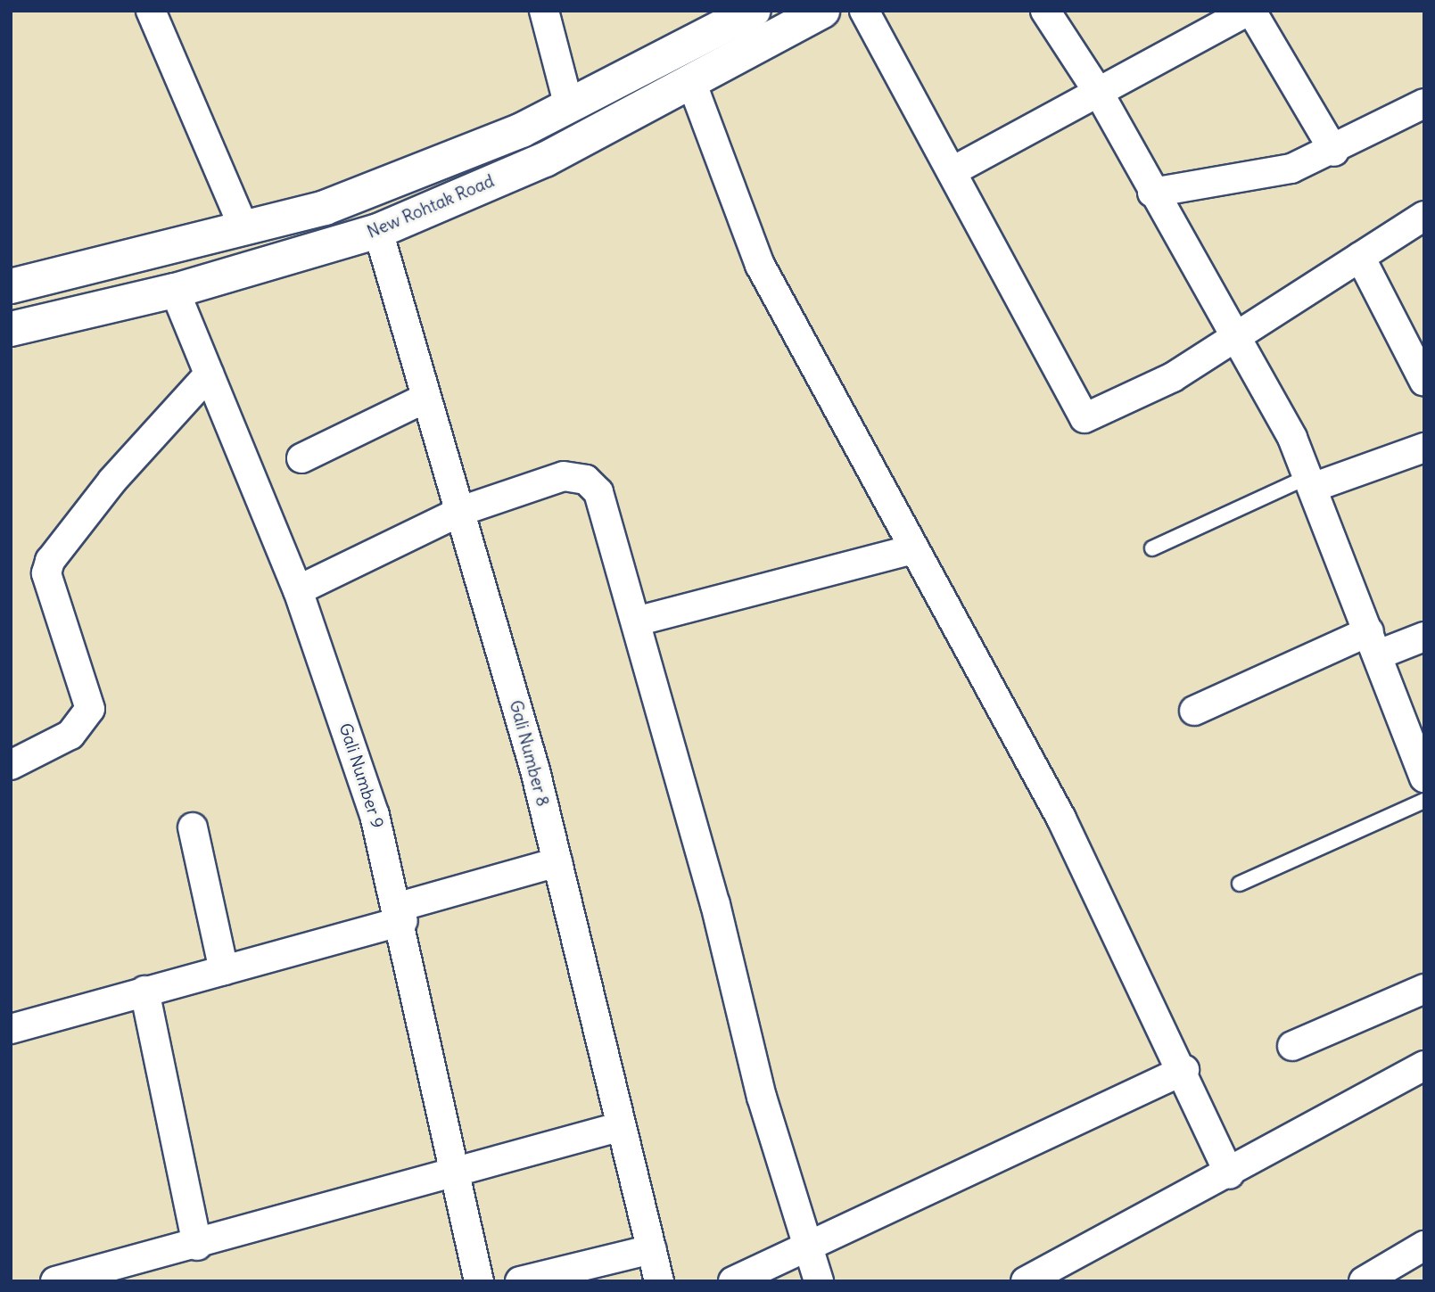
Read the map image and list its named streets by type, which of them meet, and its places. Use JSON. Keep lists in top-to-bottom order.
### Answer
{
  "streets": {
    "main road": ["New Rohtak Road"],
    "street": ["Gali Number 8", "Gali Number 9"]
  },
  "crossings": [
    ["New Rohtak Road", "Gali Number 8"],
    ["New Rohtak Road", "Gali Number 9"]
  ]
}
